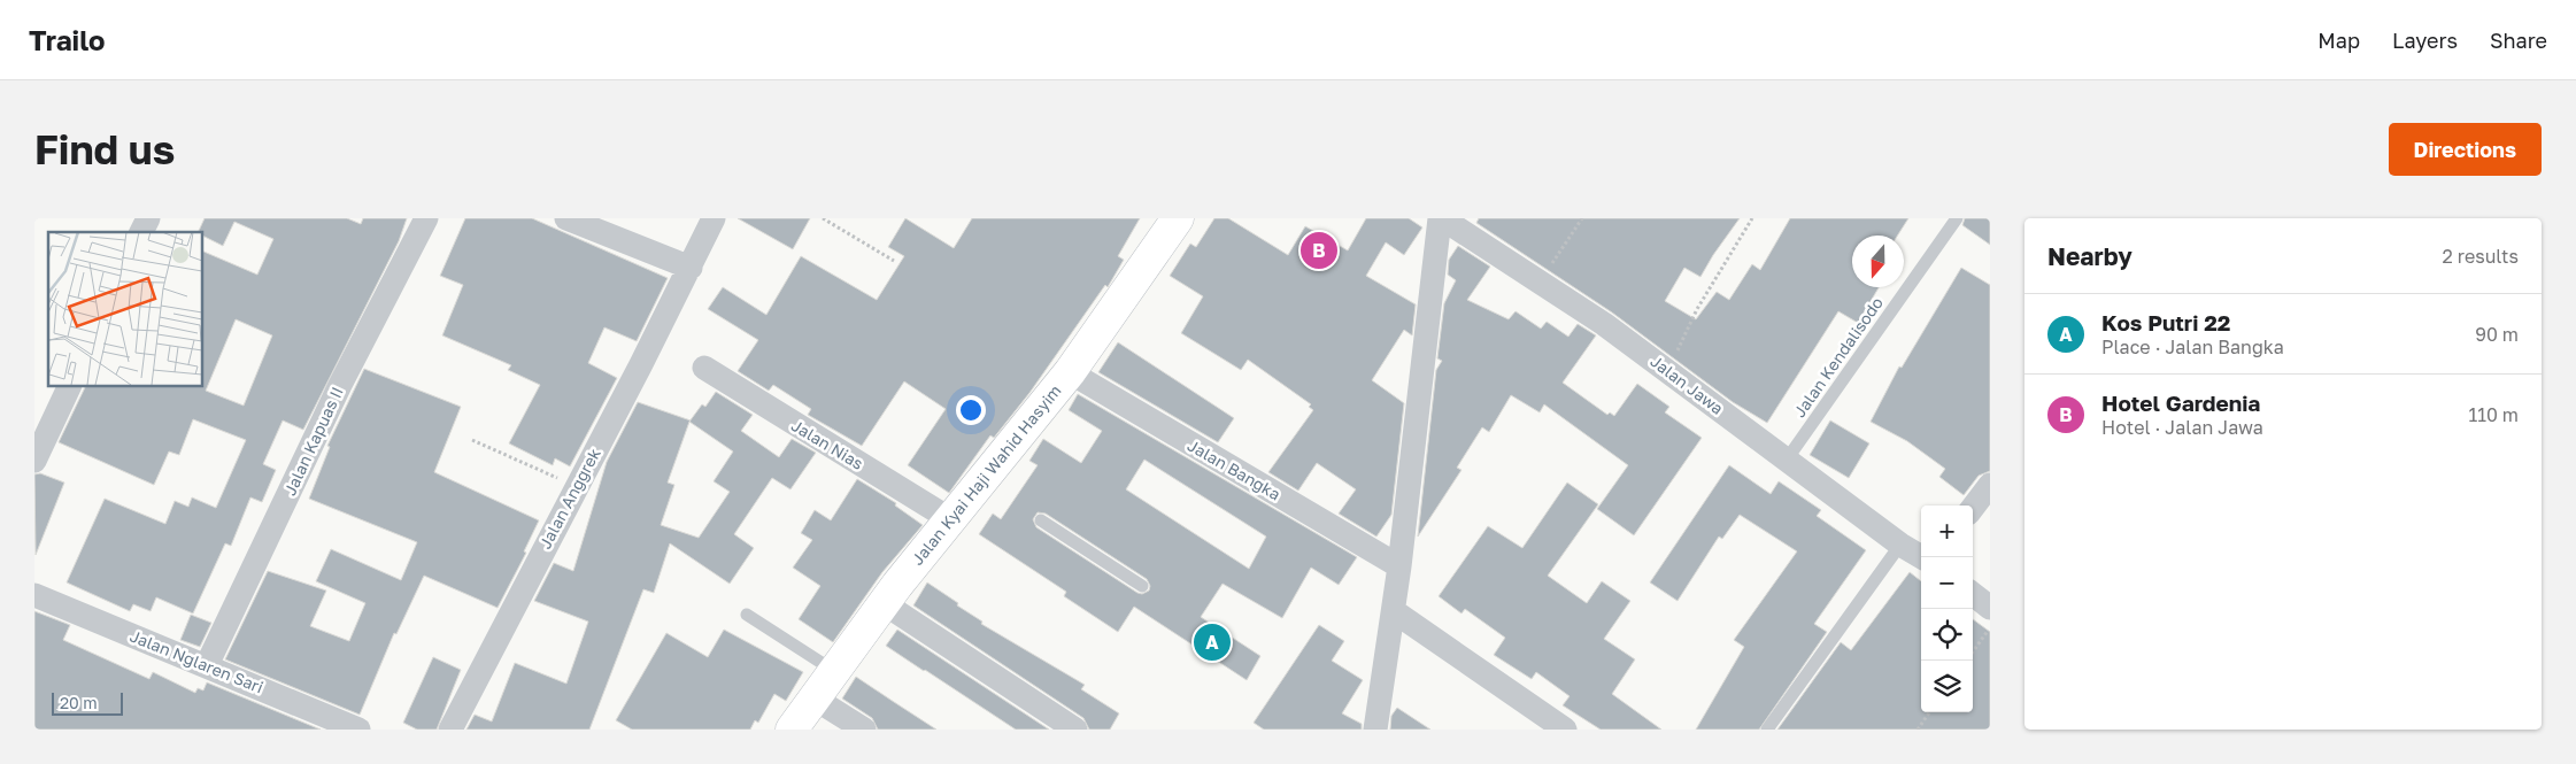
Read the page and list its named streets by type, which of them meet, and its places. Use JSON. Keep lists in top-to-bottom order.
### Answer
{
  "streets": {
    "main road": ["Jalan Kyai Haji Wahid Hasyim"],
    "street": [
      "Jalan Jawa",
      "Jalan Kapuas II",
      "Jalan Nias",
      "Jalan Bangka",
      "Jalan Anggrek",
      "Jalan Nglaren Sari"
    ],
    "lane": ["Jalan Kendalisodo"]
  },
  "crossings": [
    ["Jalan Kendalisodo", "Jalan Jawa"],
    ["Jalan Kapuas II", "Jalan Nglaren Sari"],
    ["Jalan Nias", "Jalan Kyai Haji Wahid Hasyim"],
    ["Jalan Bangka", "Jalan Kyai Haji Wahid Hasyim"]
  ],
  "scale_bar": "20 m",
  "north": "bottom",
  "page": {
    "header": "Trailo",
    "nav": ["Map", "Layers", "Share"],
    "buttons": "Directions",
    "title": "Find us",
    "heading": ["Nearby", "2 results"],
    "pins": ["B", "A"],
    "list": [
      {
        "mark": "A",
        "name": "Kos Putri 22",
        "note": "Place · Jalan Bangka",
        "value": "90 m"
      },
      {
        "mark": "B",
        "name": "Hotel Gardenia",
        "note": "Hotel · Jalan Jawa",
        "value": "110 m"
      }
    ],
    "map_buttons": ["+", "−"],
    "scale": "20 m"
  }
}
